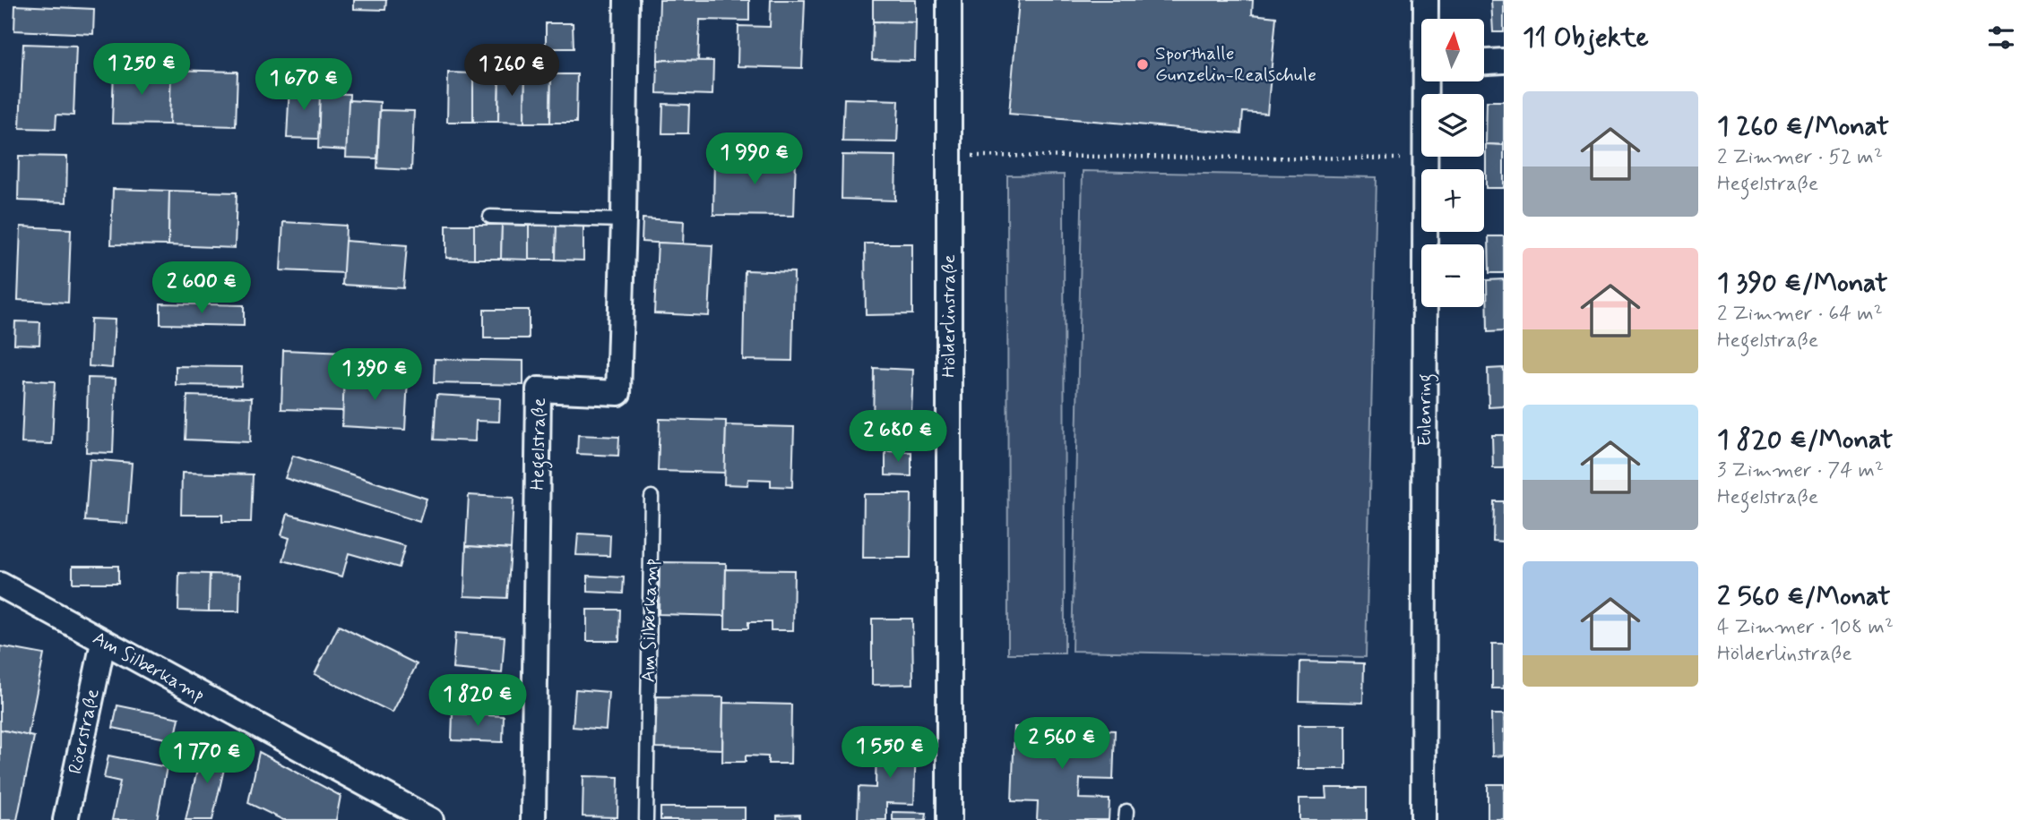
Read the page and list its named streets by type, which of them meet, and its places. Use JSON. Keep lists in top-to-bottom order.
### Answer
{
  "streets": {
    "street": [
      "Hölderlinstraße",
      "Eulenring",
      "Hegelstraße",
      "Am Silberkamp",
      "Röerstraße"
    ]
  },
  "crossings": [
    ["Am Silberkamp", "Röerstraße"]
  ],
  "places": ["Sporthalle Gunzelin-Realschule"],
  "north": "top",
  "page": {
    "heading": "11 Objekte",
    "map_buttons": ["+", "−"],
    "price": [
      "1 250 €",
      "1 260 €",
      "1 670 €",
      "1 990 €",
      "2 600 €",
      "1 390 €",
      "2 680 €",
      "1 820 €",
      "2 560 €",
      "1 550 €",
      "1 770 €"
    ],
    "list": [
      {
        "name": "1 260 €/Monat",
        "note": "2 Zimmer · 52 m² · Hegelstraße"
      },
      {
        "name": "1 390 €/Monat",
        "note": "2 Zimmer · 64 m² · Hegelstraße"
      },
      {
        "name": "1 820 €/Monat",
        "note": "3 Zimmer · 74 m² · Hegelstraße"
      },
      {
        "name": "2 560 €/Monat",
        "note": "4 Zimmer · 108 m² · Hölderlinstraße"
      }
    ]
  }
}
